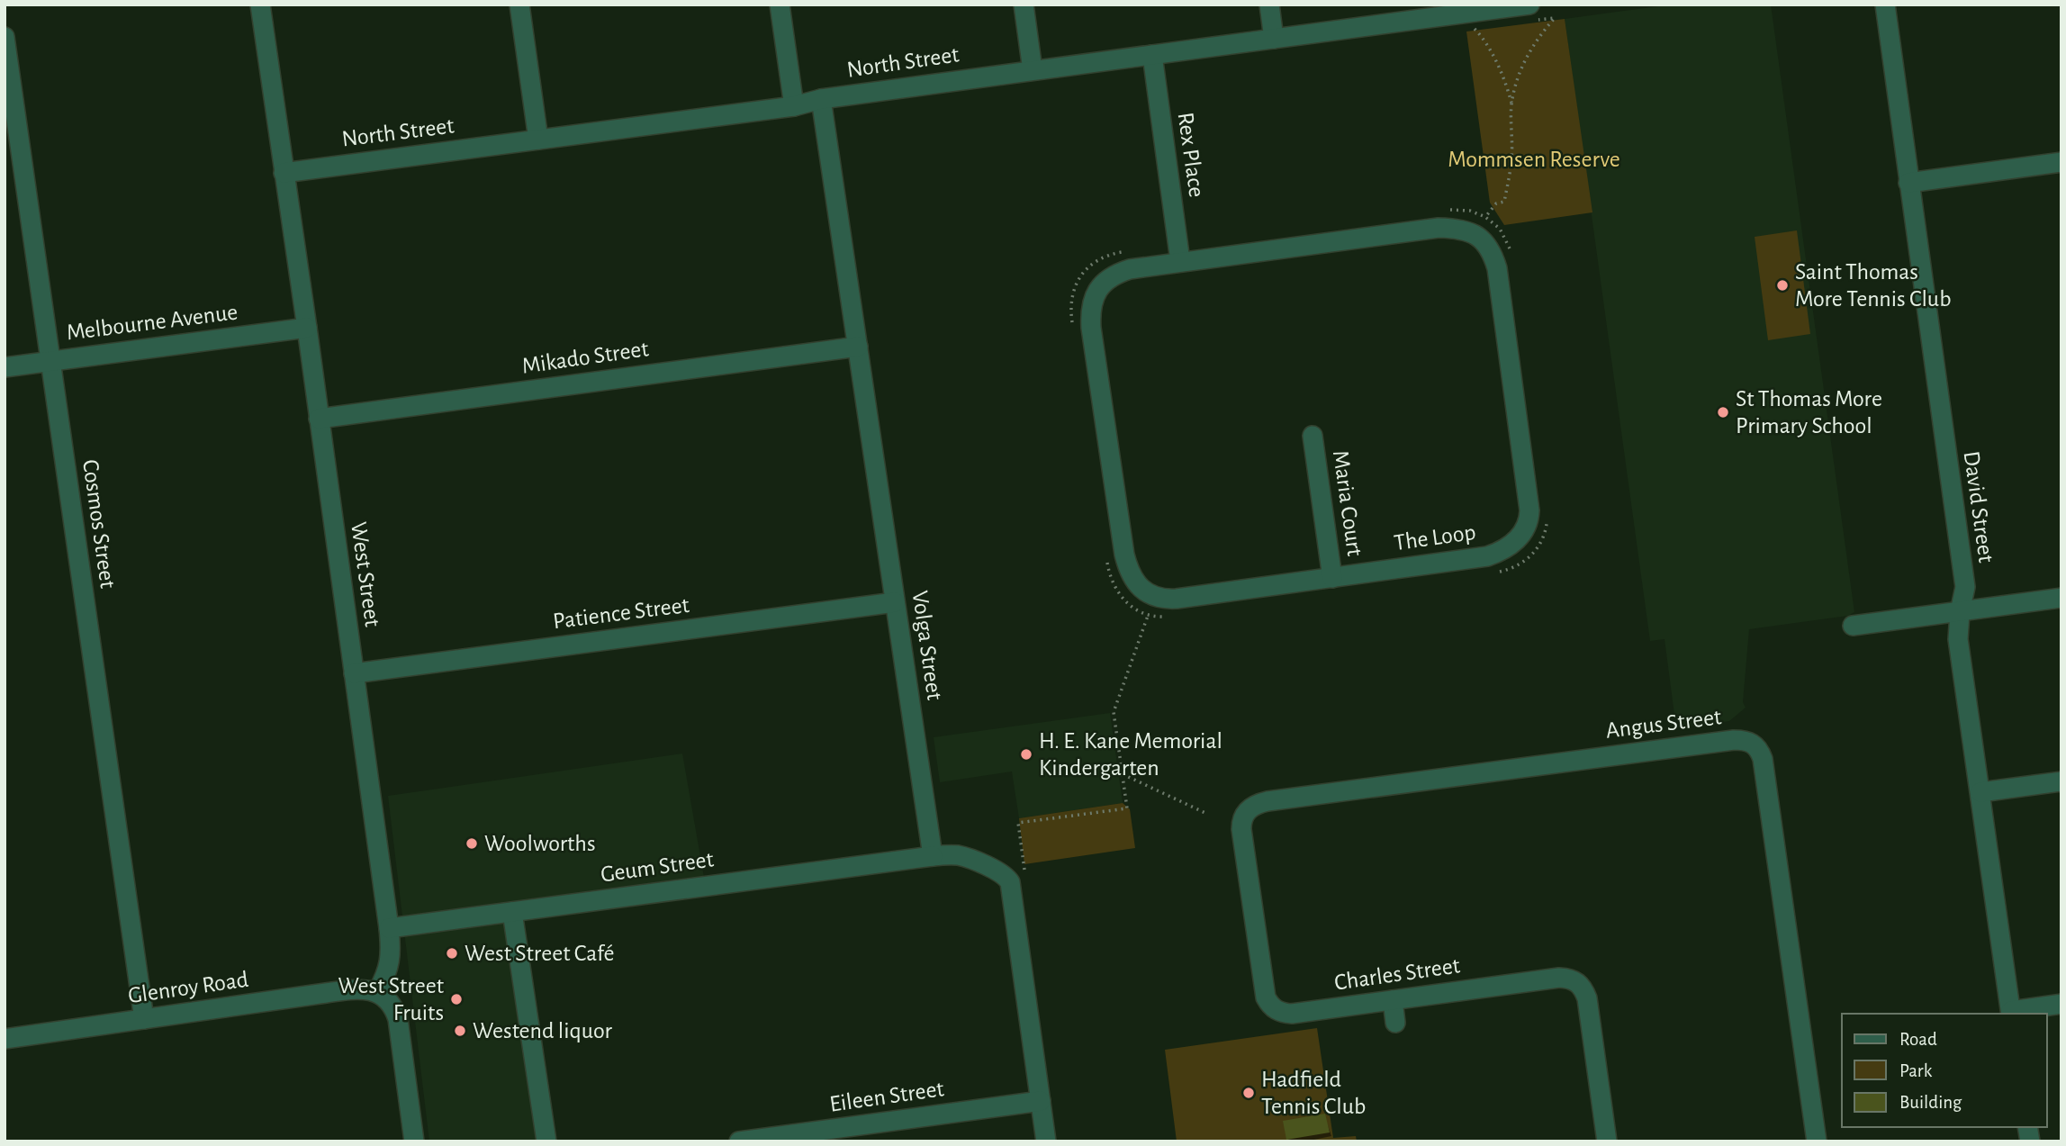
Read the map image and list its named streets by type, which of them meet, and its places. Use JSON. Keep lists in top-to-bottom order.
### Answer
{
  "streets": {
    "street": [
      "North Street",
      "Rex Place",
      "Melbourne Avenue",
      "Mikado Street",
      "Maria Court",
      "David Street",
      "Cosmos Street",
      "The Loop",
      "West Street",
      "Patience Street",
      "Volga Street",
      "Angus Street",
      "Geum Street",
      "Charles Street",
      "Glenroy Road",
      "Eileen Street"
    ]
  },
  "crossings": [
    ["North Street", "Rex Place"],
    ["North Street", "West Street"],
    ["North Street", "Volga Street"],
    ["Rex Place", "The Loop"],
    ["Melbourne Avenue", "Cosmos Street"],
    ["Melbourne Avenue", "West Street"],
    ["Mikado Street", "West Street"],
    ["Mikado Street", "Volga Street"],
    ["Maria Court", "The Loop"],
    ["Cosmos Street", "Glenroy Road"],
    ["West Street", "Patience Street"],
    ["West Street", "Geum Street"],
    ["West Street", "Glenroy Road"],
    ["Patience Street", "Volga Street"],
    ["Volga Street", "Geum Street"],
    ["Angus Street", "Charles Street"]
  ],
  "parks": ["Mommsen Reserve"],
  "places": [
    "Saint Thomas More Tennis Club",
    "St Thomas More Primary School",
    "H. E. Kane Memorial Kindergarten",
    "Woolworths",
    "West Street Café",
    "West Street Fruits",
    "Westend liquor",
    "Hadfield Tennis Club"
  ],
  "legend": ["Road", "Park", "Building"]
}
